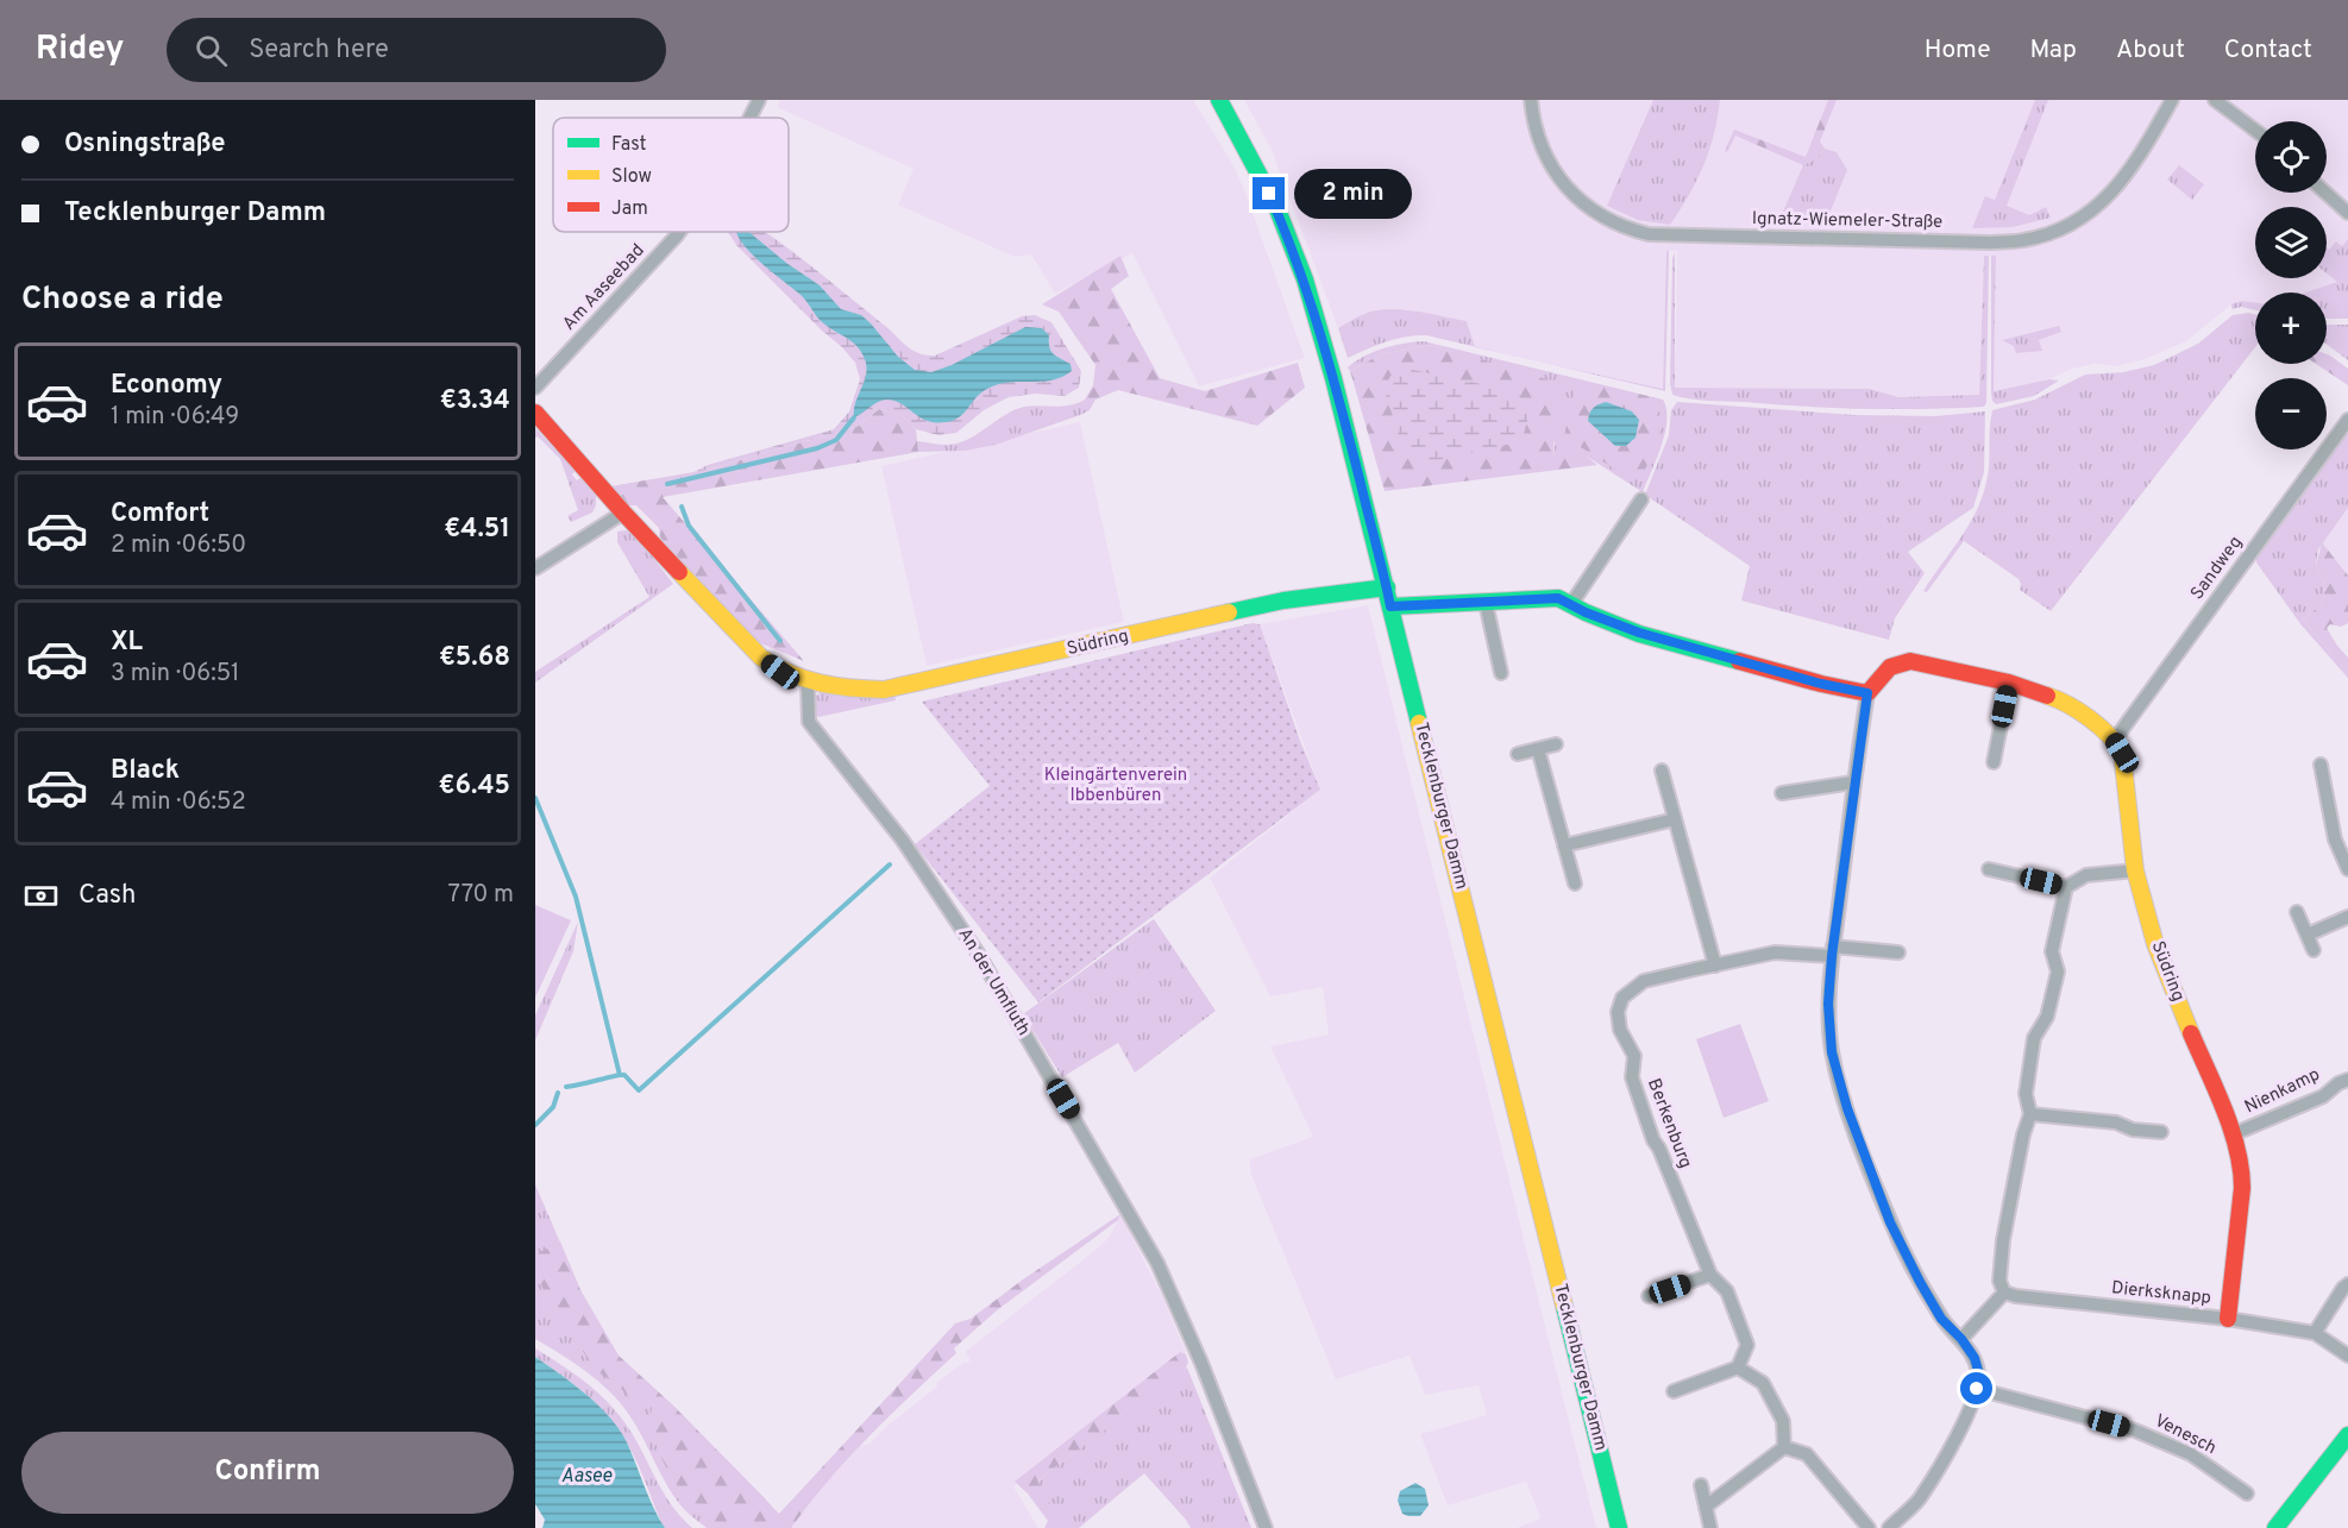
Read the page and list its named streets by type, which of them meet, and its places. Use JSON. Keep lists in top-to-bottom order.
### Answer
{
  "streets": {
    "street": [
      "Ignatz-Wiemeler-Straße",
      "Am Aaseebad",
      "Sandweg",
      "Südring",
      "Tecklenburger Damm",
      "An der Umfluth",
      "Nienkamp",
      "Berkenburg",
      "Dierksknapp",
      "Venesch"
    ]
  },
  "crossings": [
    ["Sandweg", "Südring"],
    ["Südring", "Tecklenburger Damm"],
    ["Südring", "An der Umfluth"],
    ["Südring", "Nienkamp"],
    ["Südring", "Dierksknapp"]
  ],
  "water": ["Aasee"],
  "parks": ["Kleingärtenverein Ibbenbüren"],
  "legend": ["Fast", "Slow", "Jam"],
  "page": {
    "header": "Ridey",
    "search": "Search here",
    "nav": [
      "Home",
      "Map",
      "About",
      "Contact"
    ],
    "banner": ["Osningstraße", "Tecklenburger Damm"],
    "map_buttons": ["+", "−"],
    "bubble": "2 min",
    "heading": "Choose a ride",
    "list": [
      {
        "name": "Economy",
        "note": "1 min · 06:49",
        "value": "€3.34"
      },
      {
        "name": "Comfort",
        "note": "2 min · 06:50",
        "value": "€4.51"
      },
      {
        "name": "XL",
        "note": "3 min · 06:51",
        "value": "€5.68"
      },
      {
        "name": "Black",
        "note": "4 min · 06:52",
        "value": "€6.45"
      }
    ],
    "pay": ["Cash", "770 m"],
    "buttons": "Confirm"
  }
}
